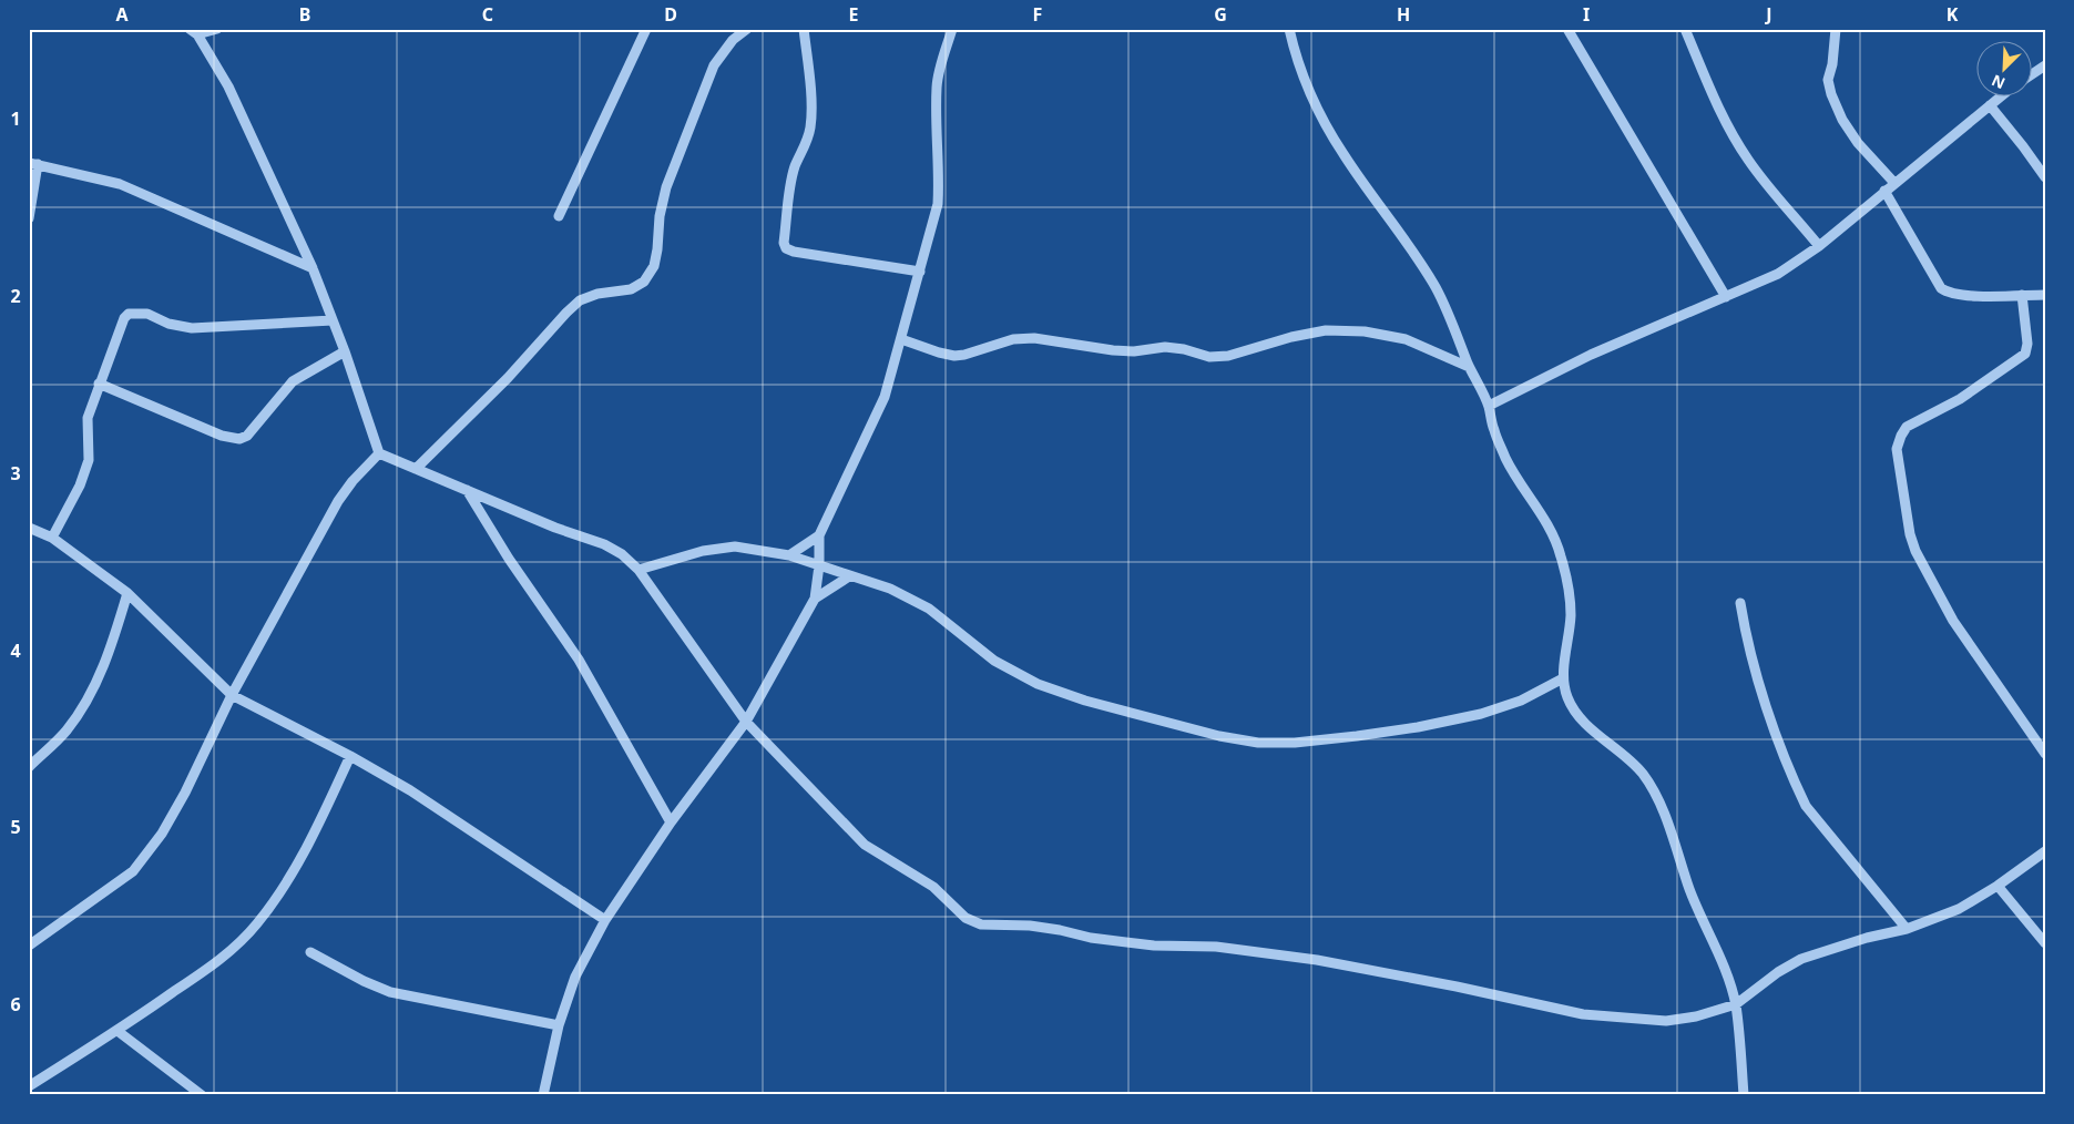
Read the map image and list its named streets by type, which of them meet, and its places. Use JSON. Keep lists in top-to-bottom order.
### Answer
{
  "north": "bottom left",
  "grid": {
    "columns": [
      "A",
      "B",
      "C",
      "D",
      "E",
      "F",
      "G",
      "H",
      "I",
      "J",
      "K"
    ],
    "rows": [
      "1",
      "2",
      "3",
      "4",
      "5",
      "6"
    ]
  }
}
